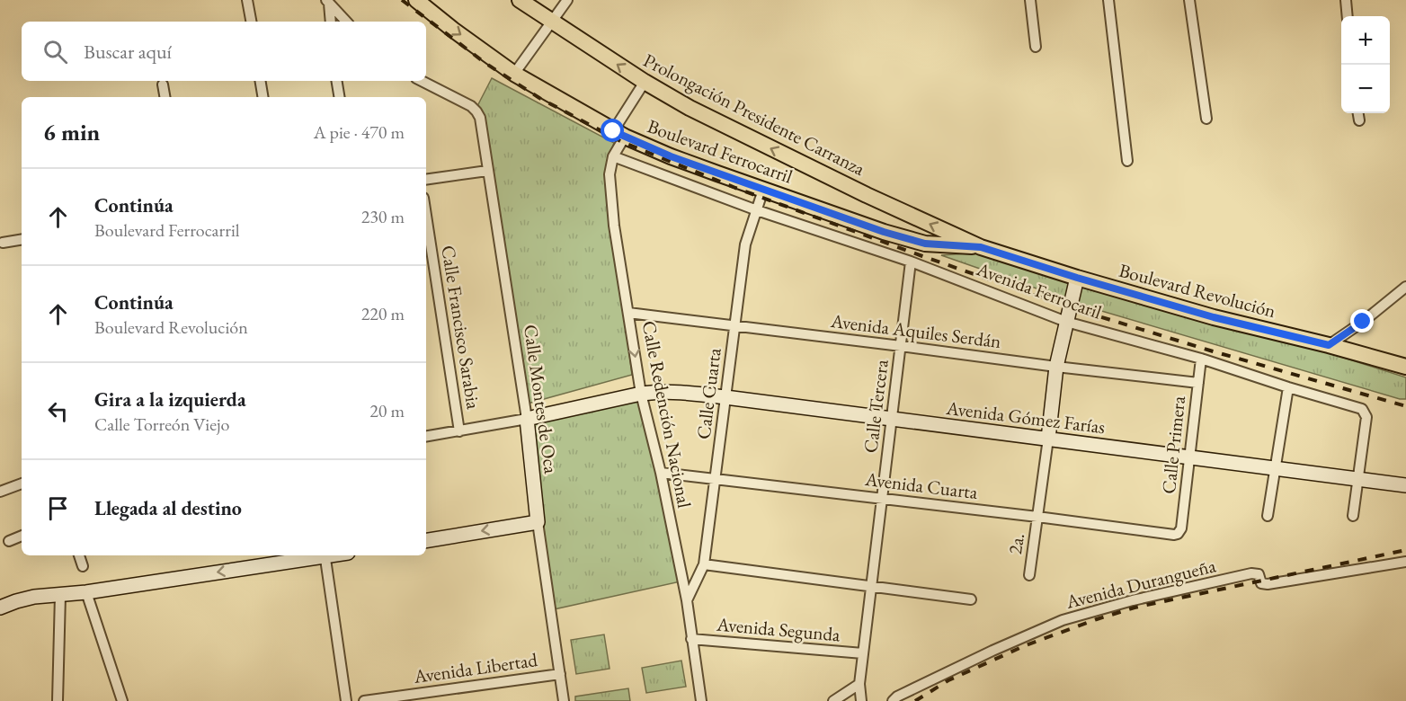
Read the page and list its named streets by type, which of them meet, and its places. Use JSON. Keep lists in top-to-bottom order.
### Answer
{
  "streets": {
    "main road": [
      "Prolongación Presidente Carranza",
      "Boulevard Ferrocarril",
      "Boulevard Revolución",
      "Calle Montes de Oca",
      "Avenida Gómez Farías"
    ],
    "street": [
      "Avenida Ferrocaril",
      "Calle Francisco Sarabia",
      "Avenida Aquiles Serdán",
      "Calle Cuarta",
      "Calle Tercera",
      "Calle Redención Nacional",
      "Calle Primera",
      "Avenida Cuarta",
      "2a.",
      "Avenida Durangueña",
      "Avenida Segunda",
      "Avenida Libertad"
    ]
  },
  "crossings": [
    ["Prolongación Presidente Carranza", "Boulevard Ferrocarril"],
    ["Prolongación Presidente Carranza", "Boulevard Revolución"],
    ["Prolongación Presidente Carranza", "Calle Redención Nacional"],
    ["Boulevard Ferrocarril", "Boulevard Revolución"],
    ["Boulevard Ferrocarril", "Calle Cuarta"],
    ["Boulevard Ferrocarril", "Calle Redención Nacional"],
    ["Avenida Ferrocaril", "Calle Cuarta"],
    ["Avenida Ferrocaril", "Calle Tercera"],
    ["Avenida Ferrocaril", "Calle Redención Nacional"],
    ["Avenida Ferrocaril", "Avenida Gómez Farías"],
    ["Avenida Ferrocaril", "Calle Primera"],
    ["Avenida Aquiles Serdán", "Calle Cuarta"],
    ["Avenida Aquiles Serdán", "Calle Tercera"],
    ["Avenida Aquiles Serdán", "Calle Redención Nacional"],
    ["Avenida Aquiles Serdán", "Calle Primera"],
    ["Calle Cuarta", "Calle Redención Nacional"],
    ["Calle Cuarta", "Avenida Gómez Farías"],
    ["Calle Cuarta", "Avenida Cuarta"],
    ["Calle Montes de Oca", "Avenida Gómez Farías"],
    ["Calle Montes de Oca", "Avenida Libertad"],
    ["Calle Tercera", "Avenida Gómez Farías"],
    ["Calle Tercera", "Avenida Cuarta"],
    ["Calle Tercera", "Avenida Segunda"],
    ["Calle Redención Nacional", "Avenida Gómez Farías"],
    ["Calle Redención Nacional", "Avenida Cuarta"],
    ["Calle Redención Nacional", "Avenida Segunda"],
    ["Avenida Gómez Farías", "Calle Primera"],
    ["Avenida Gómez Farías", "2a."],
    ["Calle Primera", "Avenida Cuarta"],
    ["Avenida Cuarta", "2a."]
  ],
  "one_way": ["Prolongación Presidente Carranza"],
  "page": {
    "map_buttons": ["+", "−"],
    "search": "Buscar aquí",
    "heading": ["6 min", "A pie · 470 m"],
    "list": [
      ["Continúa", "Boulevard Ferrocarril", "230 m"],
      ["Continúa", "Boulevard Revolución", "220 m"],
      ["Gira a la izquierda", "Calle Torreón Viejo", "20 m"],
      "Llegada al destino"
    ]
  }
}
